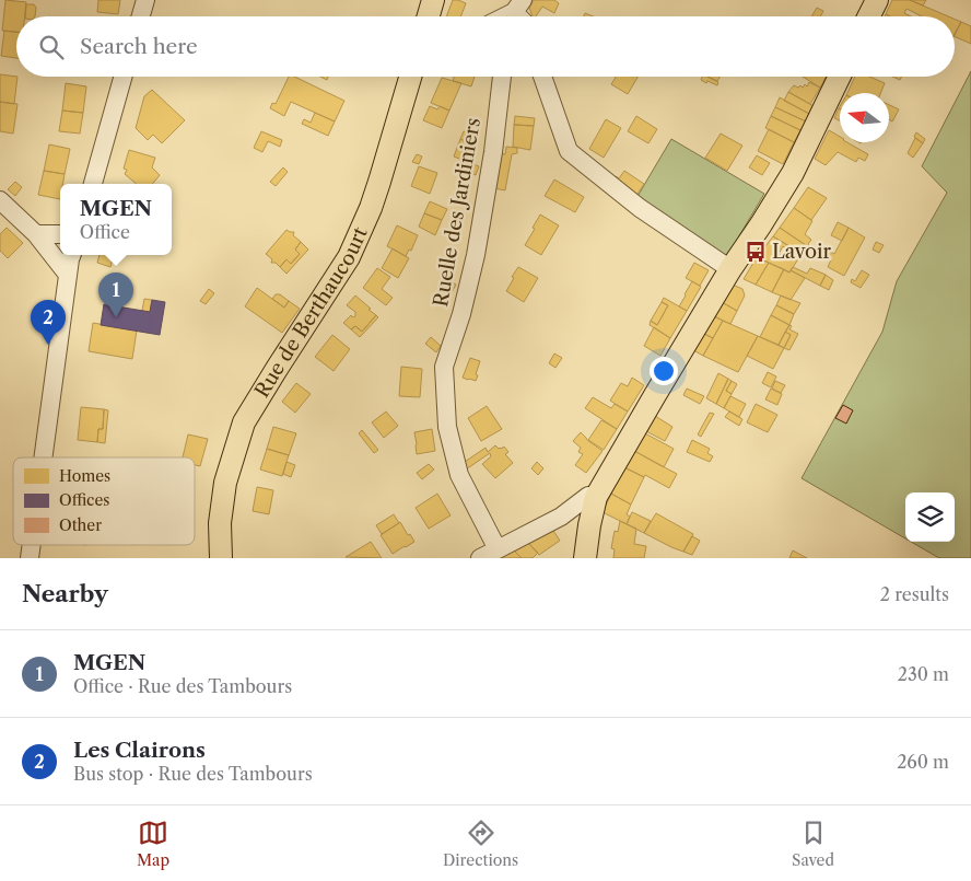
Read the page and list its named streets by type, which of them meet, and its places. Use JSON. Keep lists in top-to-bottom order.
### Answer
{
  "streets": {
    "main road": ["Rue de Berthaucourt"],
    "street": ["Ruelle des Jardiniers"]
  },
  "places": {
    "bus stop": ["Lavoir"]
  },
  "legend": ["Homes", "Offices", "Other"],
  "north": "left",
  "page": {
    "search": "Search here",
    "popup": ["MGEN", "Office"],
    "pins": ["1", "2"],
    "heading": ["Nearby", "2 results"],
    "list": [
      {
        "mark": "1",
        "name": "MGEN",
        "note": "Office · Rue des Tambours",
        "value": "230 m"
      },
      {
        "mark": "2",
        "name": "Les Clairons",
        "note": "Bus stop · Rue des Tambours",
        "value": "260 m"
      }
    ],
    "nav": ["Map", "Directions", "Saved"]
  }
}
